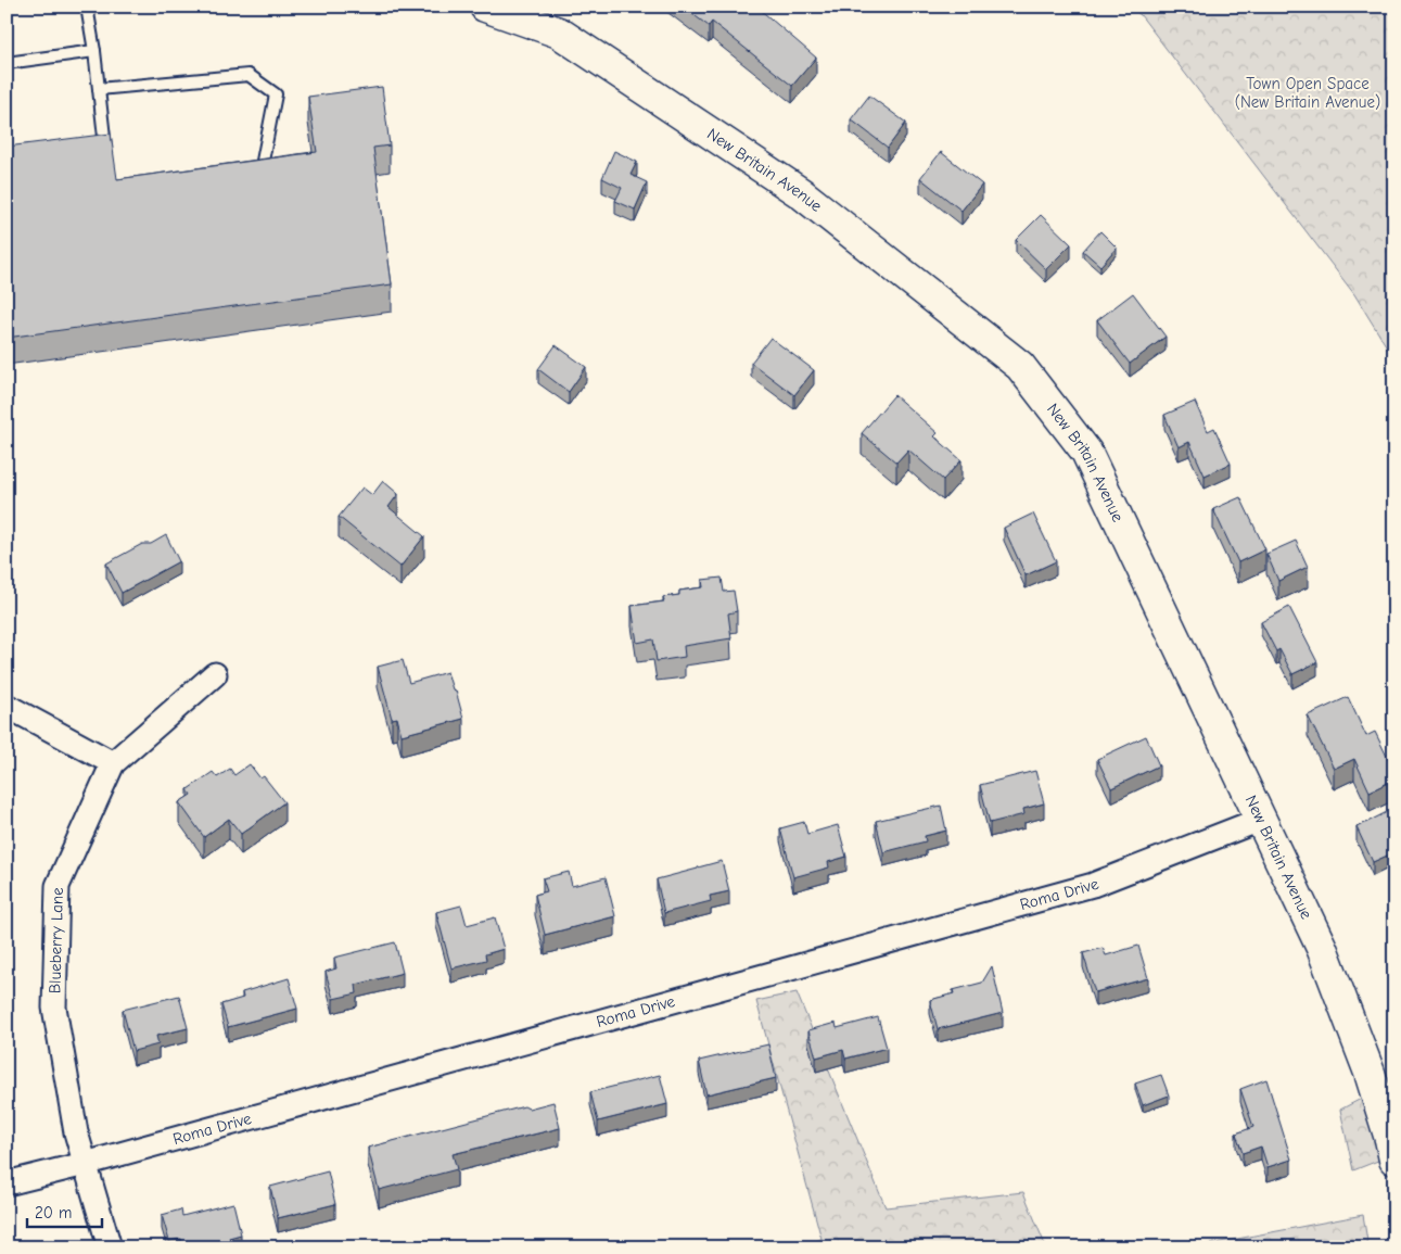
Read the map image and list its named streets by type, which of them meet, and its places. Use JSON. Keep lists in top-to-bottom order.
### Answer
{
  "streets": {
    "street": ["New Britain Avenue", "Roma Drive", "Blueberry Lane"]
  },
  "crossings": [
    ["New Britain Avenue", "Roma Drive"],
    ["Roma Drive", "Blueberry Lane"]
  ],
  "parks": ["Town Open Space (New Britain Avenue)"],
  "scale_bar": "20 m"
}
